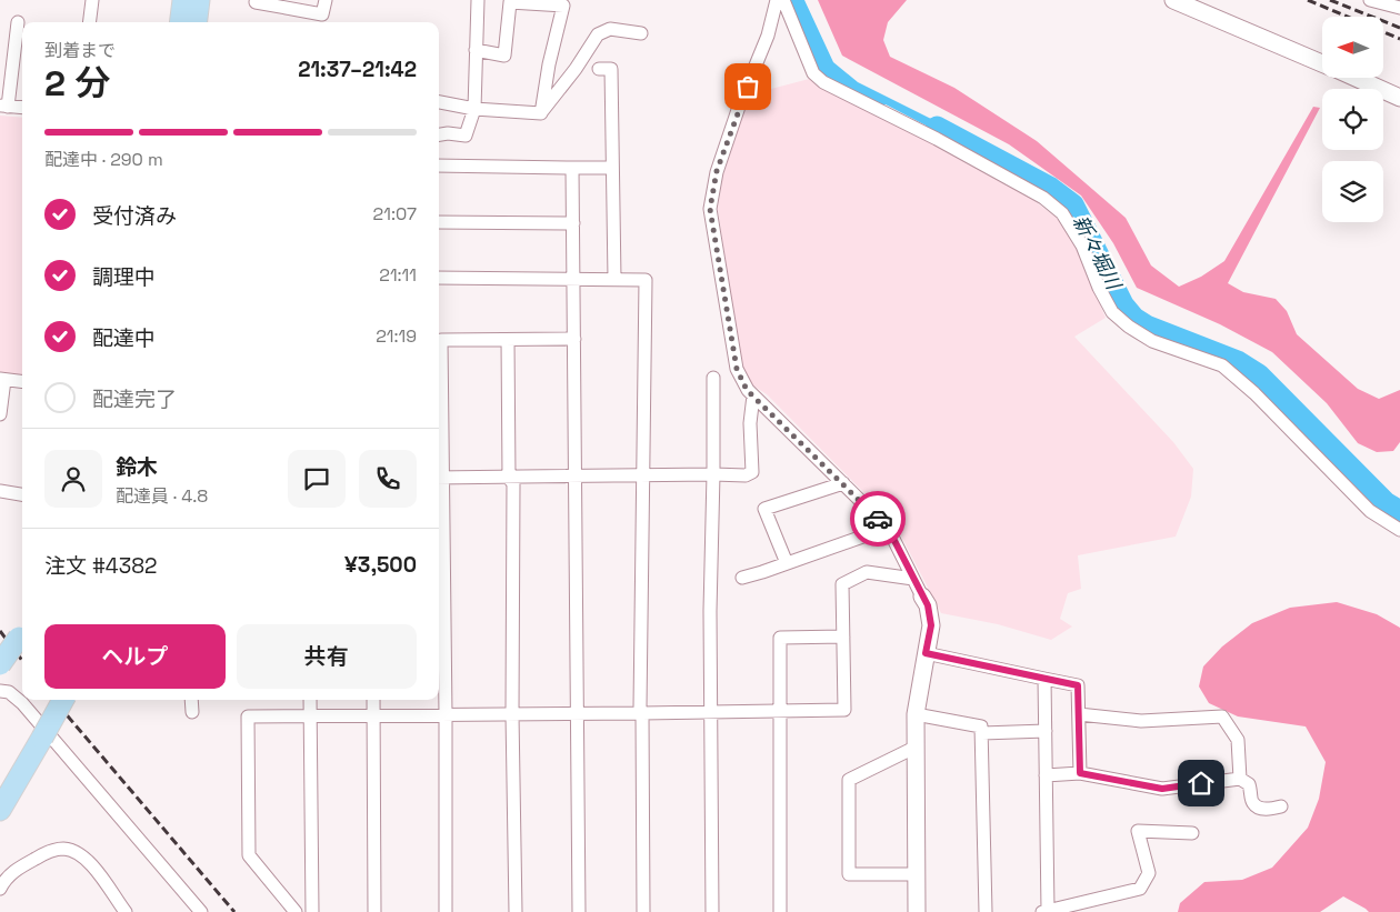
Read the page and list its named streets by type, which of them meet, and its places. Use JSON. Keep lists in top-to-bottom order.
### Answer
{
  "water": ["新々堀川"],
  "north": "left",
  "page": {
    "heading": ["2 分", "到着まで", "21:37–21:42"],
    "panel": [
      "鈴木",
      "配達員 · 4.8",
      "注文 #4382",
      "¥3,500"
    ],
    "bar": "配達中 · 290 m",
    "list": [
      ["受付済み", "21:07"],
      ["調理中", "21:11"],
      ["配達中", "21:19"],
      "配達完了"
    ],
    "buttons": ["ヘルプ", "共有"]
  }
}
